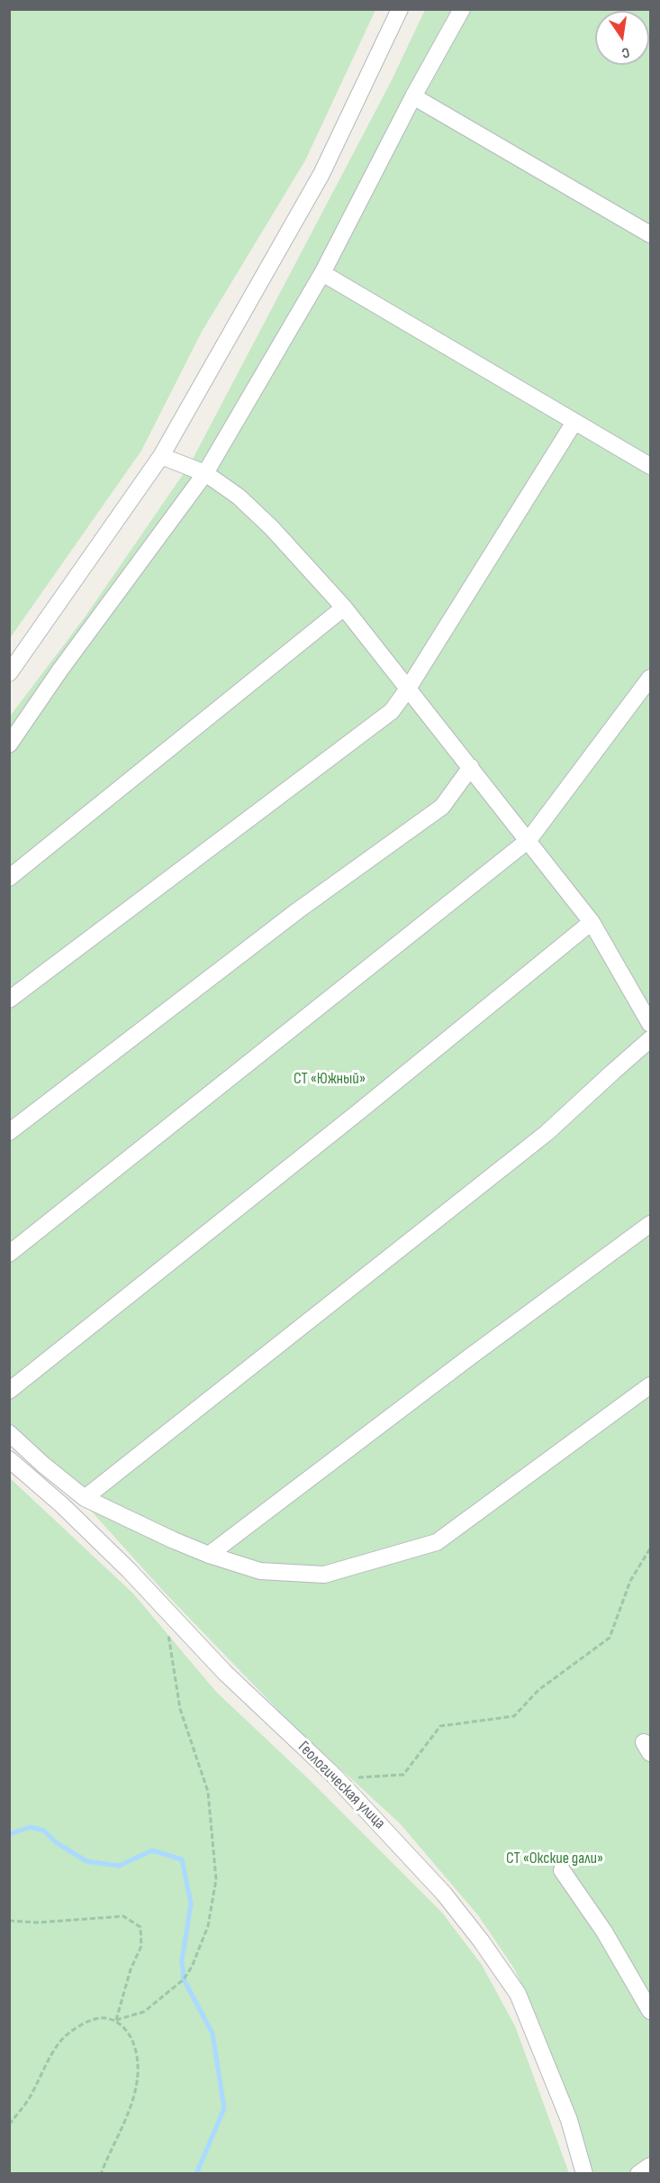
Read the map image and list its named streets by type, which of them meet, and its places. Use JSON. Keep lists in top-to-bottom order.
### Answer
{
  "streets": {
    "street": ["Геологическая улица"]
  },
  "parks": ["СТ «Южный»", "СТ «Окские дали»"],
  "north": "bottom"
}
